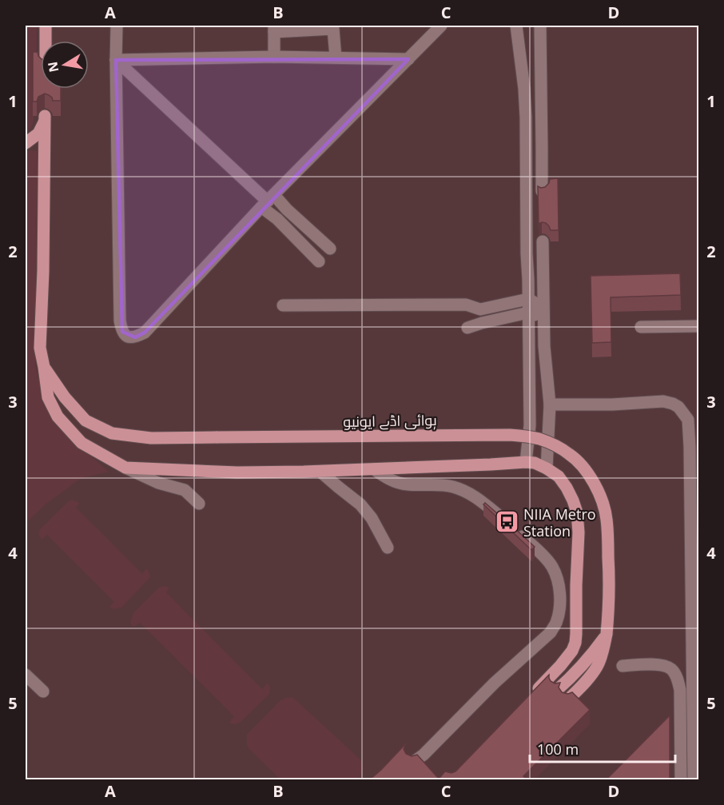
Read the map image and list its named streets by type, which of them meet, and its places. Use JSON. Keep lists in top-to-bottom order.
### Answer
{
  "streets": {
    "main road": ["ہوائی اڈے ایونیو"]
  },
  "places": {
    "bus stop": ["NIIA Metro Station"]
  },
  "scale_bar": "100 m",
  "north": "left",
  "grid": {
    "columns": [
      "A",
      "B",
      "C",
      "D"
    ],
    "rows": [
      "1",
      "2",
      "3",
      "4",
      "5"
    ]
  }
}
